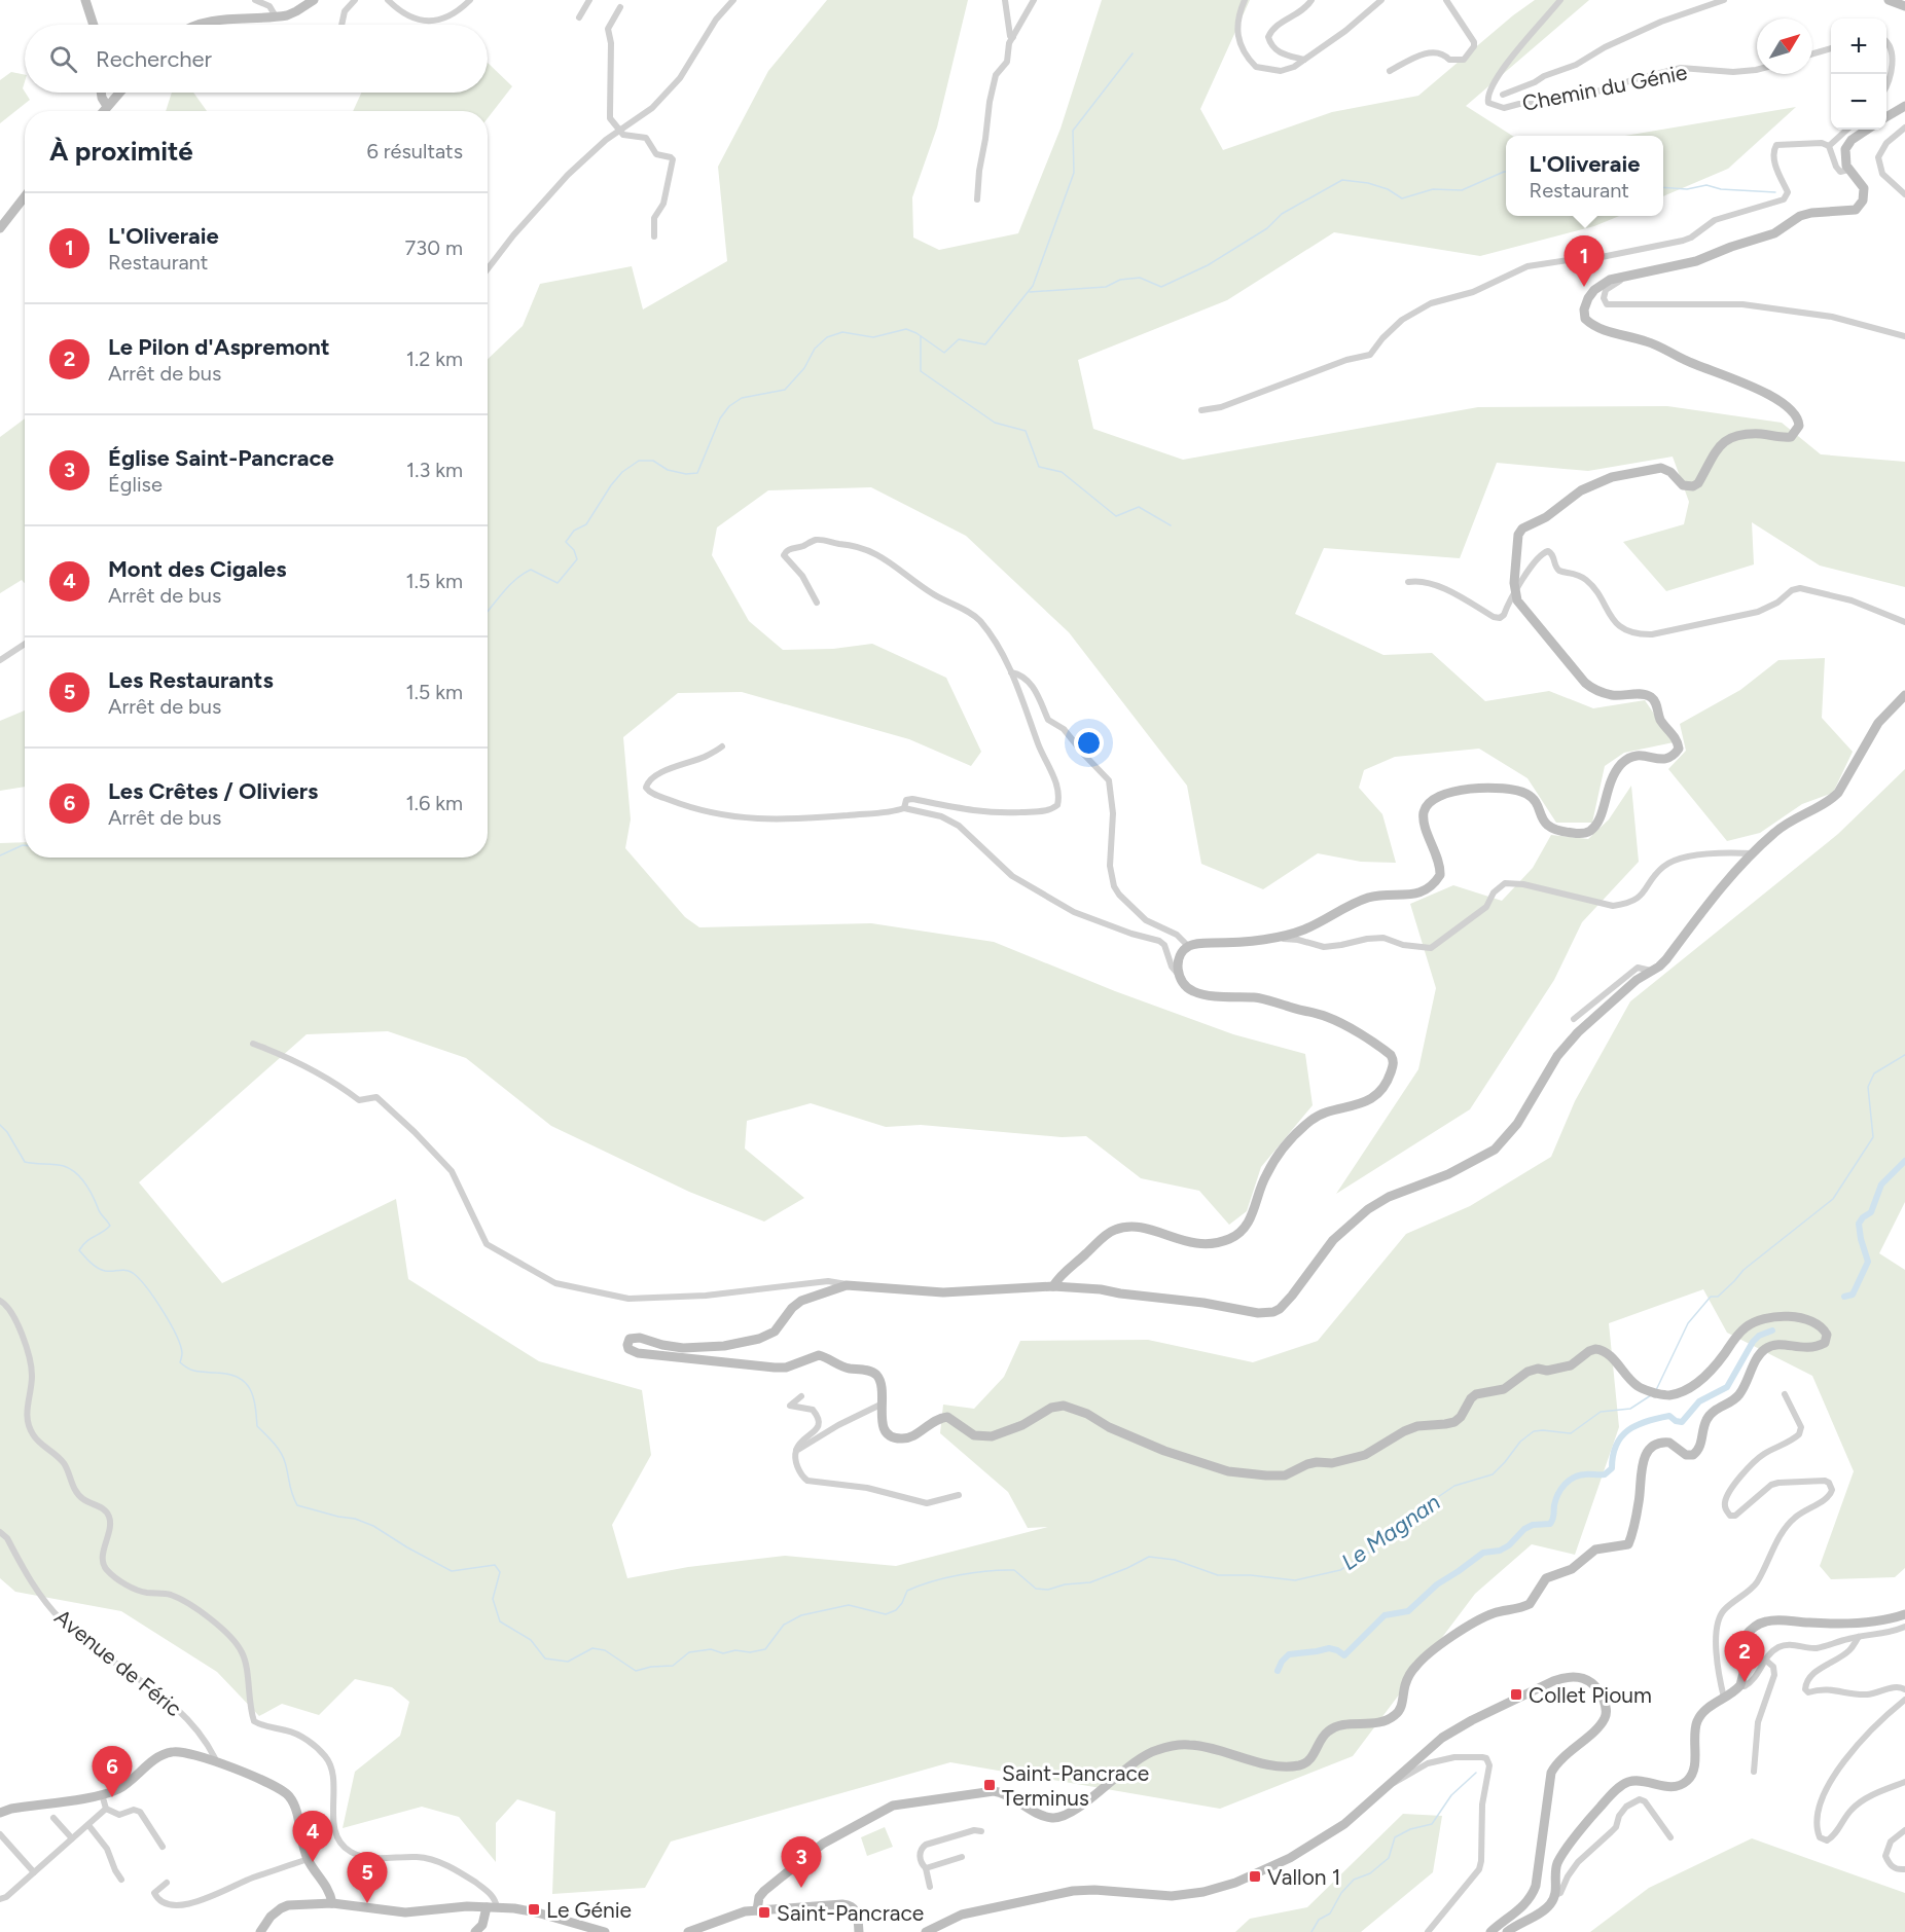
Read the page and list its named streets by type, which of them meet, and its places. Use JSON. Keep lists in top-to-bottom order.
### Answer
{
  "streets": {
    "street": ["Chemin du Génie", "Avenue de Féric"]
  },
  "water": ["Le Magnan"],
  "places": {
    "transit": [
      "Collet Pioum",
      "Saint-Pancrace Terminus",
      "Vallon 1",
      "Le Génie",
      "Saint-Pancrace"
    ]
  },
  "north": "top right",
  "page": {
    "map_buttons": ["+", "−"],
    "search": "Rechercher",
    "heading": ["À proximité", "6 résultats"],
    "popup": ["L'Oliveraie", "Restaurant"],
    "list": [
      {
        "mark": "1",
        "name": "L'Oliveraie",
        "note": "Restaurant",
        "value": "730 m"
      },
      {
        "mark": "2",
        "name": "Le Pilon d'Aspremont",
        "note": "Arrêt de bus",
        "value": "1.2 km"
      },
      {
        "mark": "3",
        "name": "Église Saint-Pancrace",
        "note": "Église",
        "value": "1.3 km"
      },
      {
        "mark": "4",
        "name": "Mont des Cigales",
        "note": "Arrêt de bus",
        "value": "1.5 km"
      },
      {
        "mark": "5",
        "name": "Les Restaurants",
        "note": "Arrêt de bus",
        "value": "1.5 km"
      },
      {
        "mark": "6",
        "name": "Les Crêtes / Oliviers",
        "note": "Arrêt de bus",
        "value": "1.6 km"
      }
    ],
    "pins": [
      "1",
      "2",
      "6",
      "4",
      "3",
      "5"
    ]
  }
}
